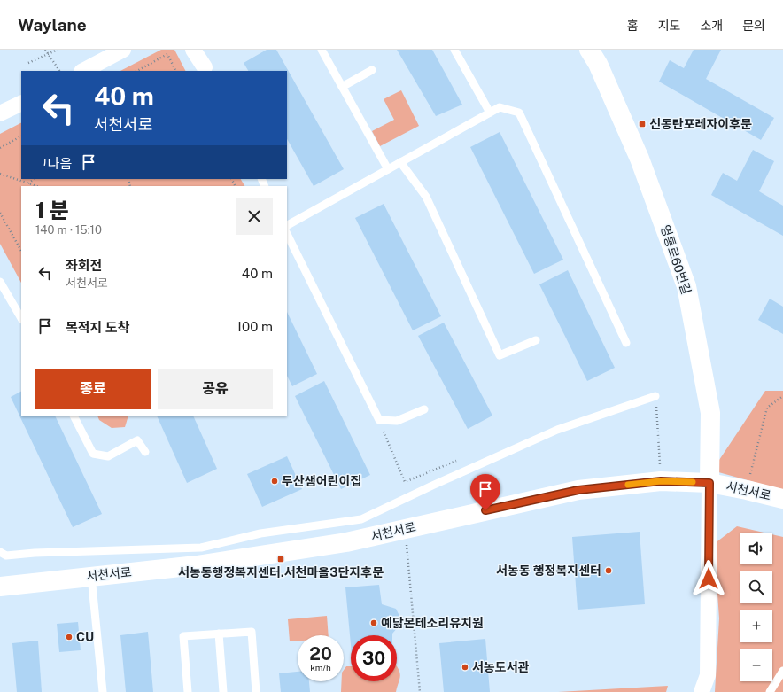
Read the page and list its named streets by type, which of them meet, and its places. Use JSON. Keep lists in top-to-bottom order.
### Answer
{
  "streets": {
    "street": ["영통로60번길", "서천서로"]
  },
  "crossings": [
    ["영통로60번길", "서천서로"]
  ],
  "places": {
    "transit": ["신동탄포레자이후문", "서농동행정복지센터.서천마을3단지후문"],
    "other": [
      "두산샘어린이집",
      "서농동 행정복지센터",
      "예닮몬테소리유치원",
      "CU",
      "서농도서관"
    ]
  },
  "page": {
    "header": "Waylane",
    "nav": [
      "홈",
      "지도",
      "소개",
      "문의"
    ],
    "turn": ["40 m", "서천서로"],
    "then": "그다음",
    "heading": ["1 분", "140 m · 15:10"],
    "list": [
      {
        "name": "좌회전",
        "note": "서천서로",
        "value": "40 m"
      },
      {
        "name": "목적지 도착",
        "value": "100 m"
      }
    ],
    "buttons": ["종료", "공유"],
    "map_buttons": ["+", "−"],
    "speed": "20 km/h",
    "limit": "30"
  }
}
